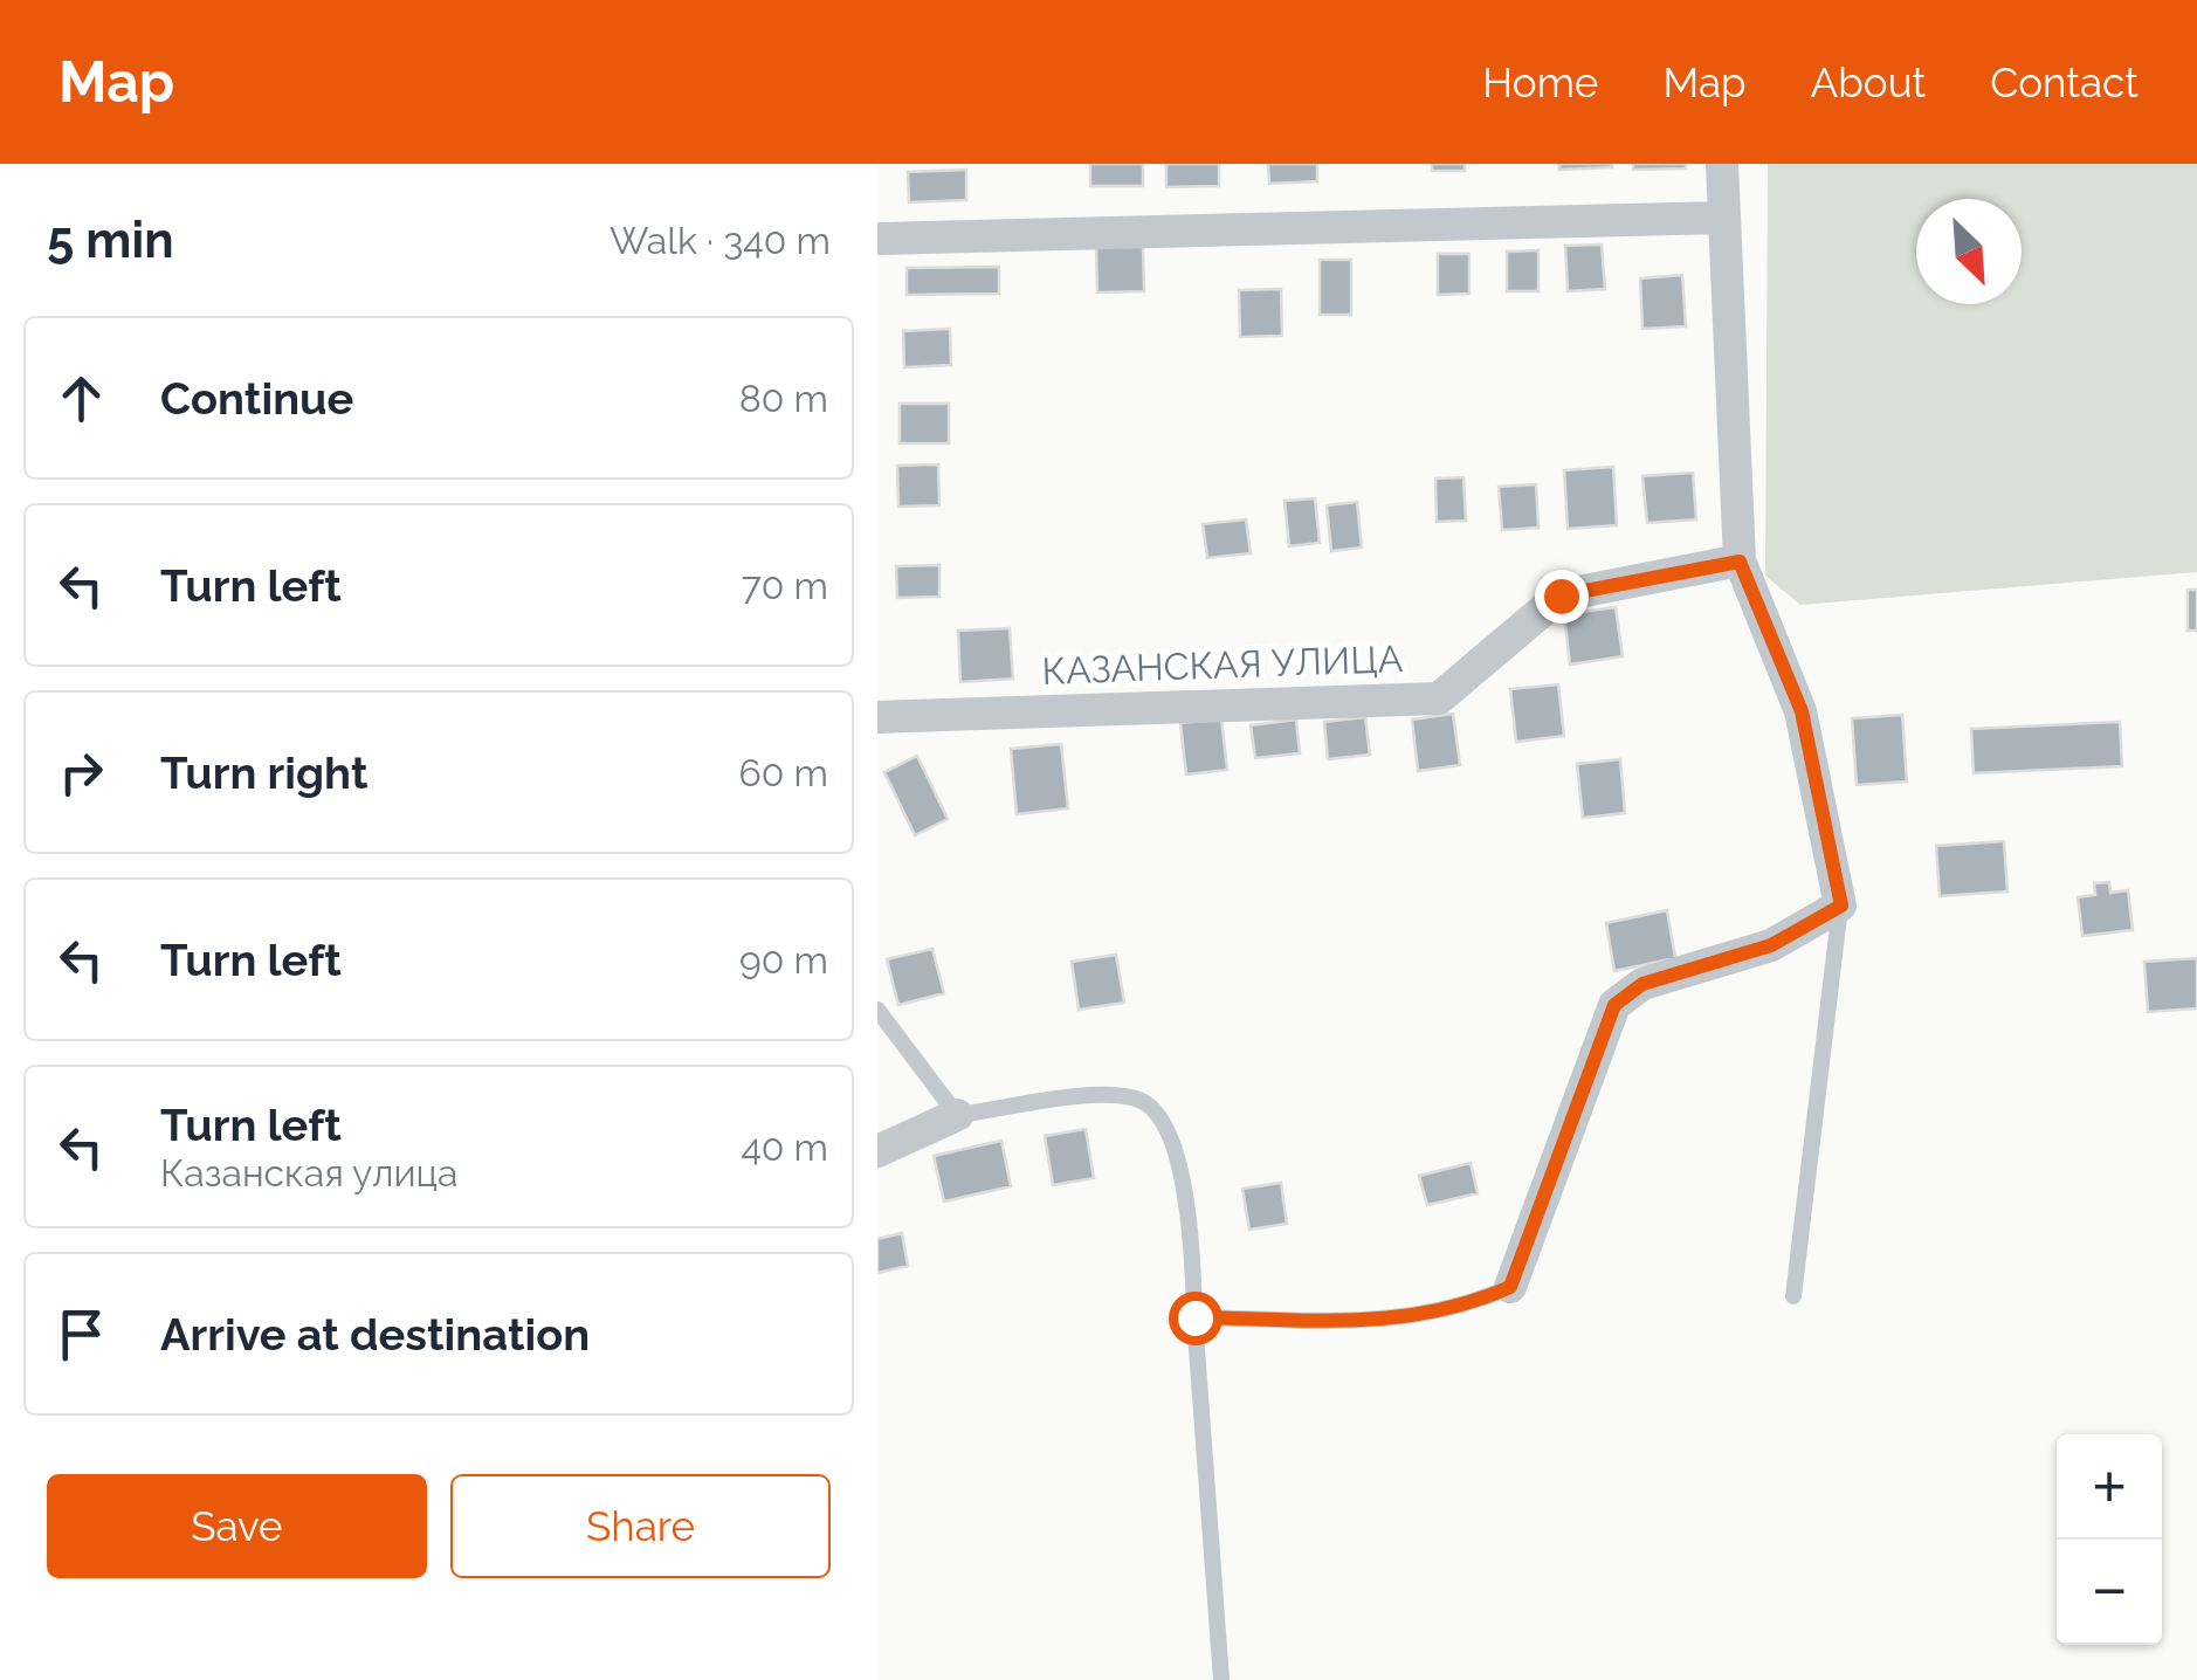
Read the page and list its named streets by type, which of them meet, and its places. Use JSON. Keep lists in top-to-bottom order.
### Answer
{
  "streets": {
    "street": ["КАЗАНСКАЯ УЛИЦА"]
  },
  "north": "bottom right",
  "page": {
    "header": "Map",
    "nav": [
      "Home",
      "Map",
      "About",
      "Contact"
    ],
    "heading": ["5 min", "Walk · 340 m"],
    "list": [
      ["Continue", "80 m"],
      ["Turn left", "70 m"],
      ["Turn right", "60 m"],
      ["Turn left", "90 m"],
      ["Turn left", "Казанская улица", "40 m"],
      "Arrive at destination"
    ],
    "map_buttons": ["+", "−"],
    "buttons": ["Save", "Share"]
  }
}
